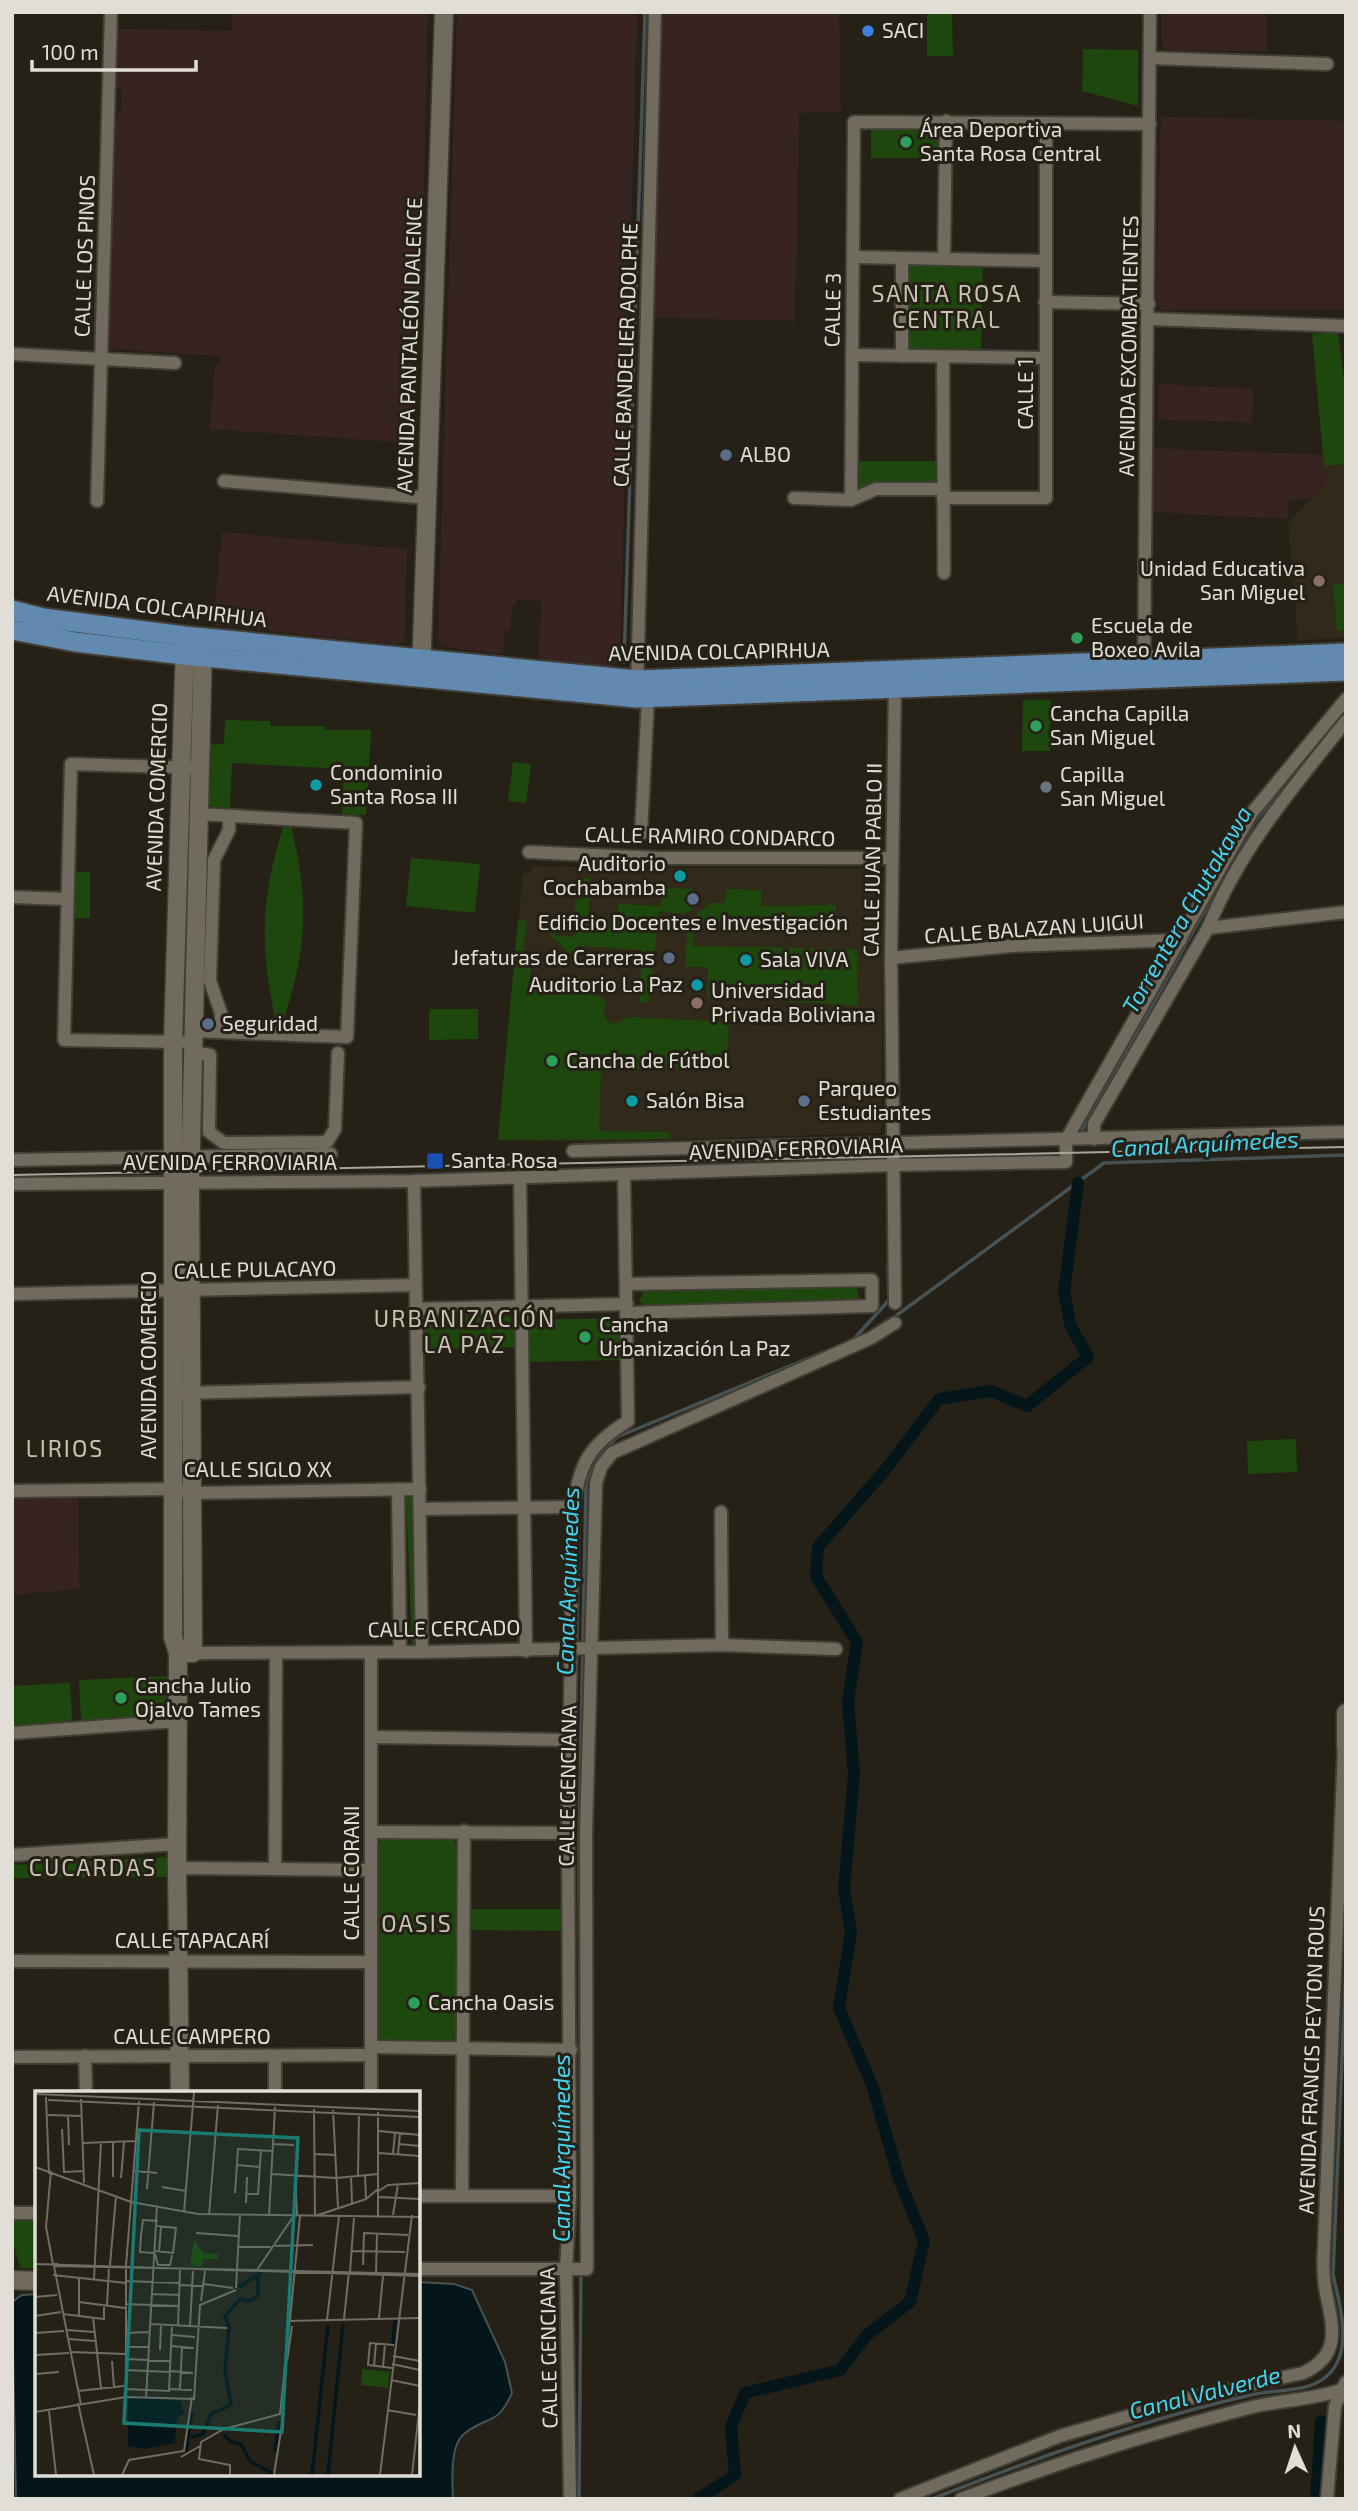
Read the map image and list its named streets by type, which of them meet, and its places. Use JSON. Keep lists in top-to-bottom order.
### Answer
{
  "streets": {
    "main road": ["AVENIDA COLCAPIRHUA"],
    "street": [
      "CALLE LOS PINOS",
      "CALLE 3",
      "AVENIDA PANTALEÓN DALENCE",
      "AVENIDA EXCOMBATIENTES",
      "CALLE BANDELIER ADOLPHE",
      "CALLE 1",
      "AVENIDA COMERCIO",
      "CALLE RAMIRO CONDARCO",
      "CALLE JUAN PABLO II",
      "CALLE BALAZAN LUIGUI",
      "AVENIDA FERROVIARIA",
      "CALLE PULACAYO",
      "CALLE SIGLO XX",
      "CALLE CERCADO",
      "CALLE GENCIANA",
      "CALLE CORANI",
      "CALLE TAPACARÍ",
      "CALLE CAMPERO",
      "AVENIDA FRANCIS PEYTON ROUS"
    ]
  },
  "crossings": [
    ["AVENIDA PANTALEÓN DALENCE", "AVENIDA COLCAPIRHUA"],
    ["AVENIDA EXCOMBATIENTES", "AVENIDA COLCAPIRHUA"],
    ["CALLE BANDELIER ADOLPHE", "AVENIDA COLCAPIRHUA"],
    ["AVENIDA COLCAPIRHUA", "AVENIDA COMERCIO"],
    ["AVENIDA COLCAPIRHUA", "CALLE JUAN PABLO II"],
    ["AVENIDA COMERCIO", "AVENIDA FERROVIARIA"],
    ["AVENIDA COMERCIO", "CALLE PULACAYO"],
    ["AVENIDA COMERCIO", "CALLE SIGLO XX"],
    ["AVENIDA COMERCIO", "CALLE CERCADO"],
    ["AVENIDA COMERCIO", "CALLE TAPACARÍ"],
    ["AVENIDA COMERCIO", "CALLE CAMPERO"],
    ["CALLE RAMIRO CONDARCO", "CALLE JUAN PABLO II"],
    ["CALLE JUAN PABLO II", "CALLE BALAZAN LUIGUI"],
    ["CALLE JUAN PABLO II", "AVENIDA FERROVIARIA"],
    ["CALLE CERCADO", "CALLE GENCIANA"],
    ["CALLE CERCADO", "CALLE CORANI"],
    ["CALLE GENCIANA", "CALLE CAMPERO"],
    ["CALLE CORANI", "CALLE TAPACARÍ"],
    ["CALLE CORANI", "CALLE CAMPERO"]
  ],
  "districts": [
    "SANTA ROSA CENTRAL",
    "URBANIZACIÓN LA PAZ",
    "LIRIOS",
    "CUCARDAS",
    "OASIS"
  ],
  "water": ["Torrentera Chutakawa", "Canal Arquímedes", "Canal Valverde"],
  "places": {
    "other": [
      "SACI",
      "Área Deportiva Santa Rosa Central",
      "ALBO",
      "Unidad Educativa San Miguel",
      "Escuela de Boxeo Avila",
      "Cancha Capilla San Miguel",
      "Condominio Santa Rosa III",
      "Capilla San Miguel",
      "Auditorio Cochabamba",
      "Edificio Docentes e Investigación",
      "Jefaturas de Carreras",
      "Sala VIVA",
      "Auditorio La Paz",
      "Universidad Privada Boliviana",
      "Seguridad",
      "Cancha de Fútbol",
      "Salón Bisa",
      "Parqueo Estudiantes",
      "Cancha Urbanización La Paz",
      "Cancha Julio Ojalvo Tames",
      "Cancha Oasis"
    ],
    "transit": ["Santa Rosa"]
  },
  "scale_bar": "100 m",
  "north": "top"
}
